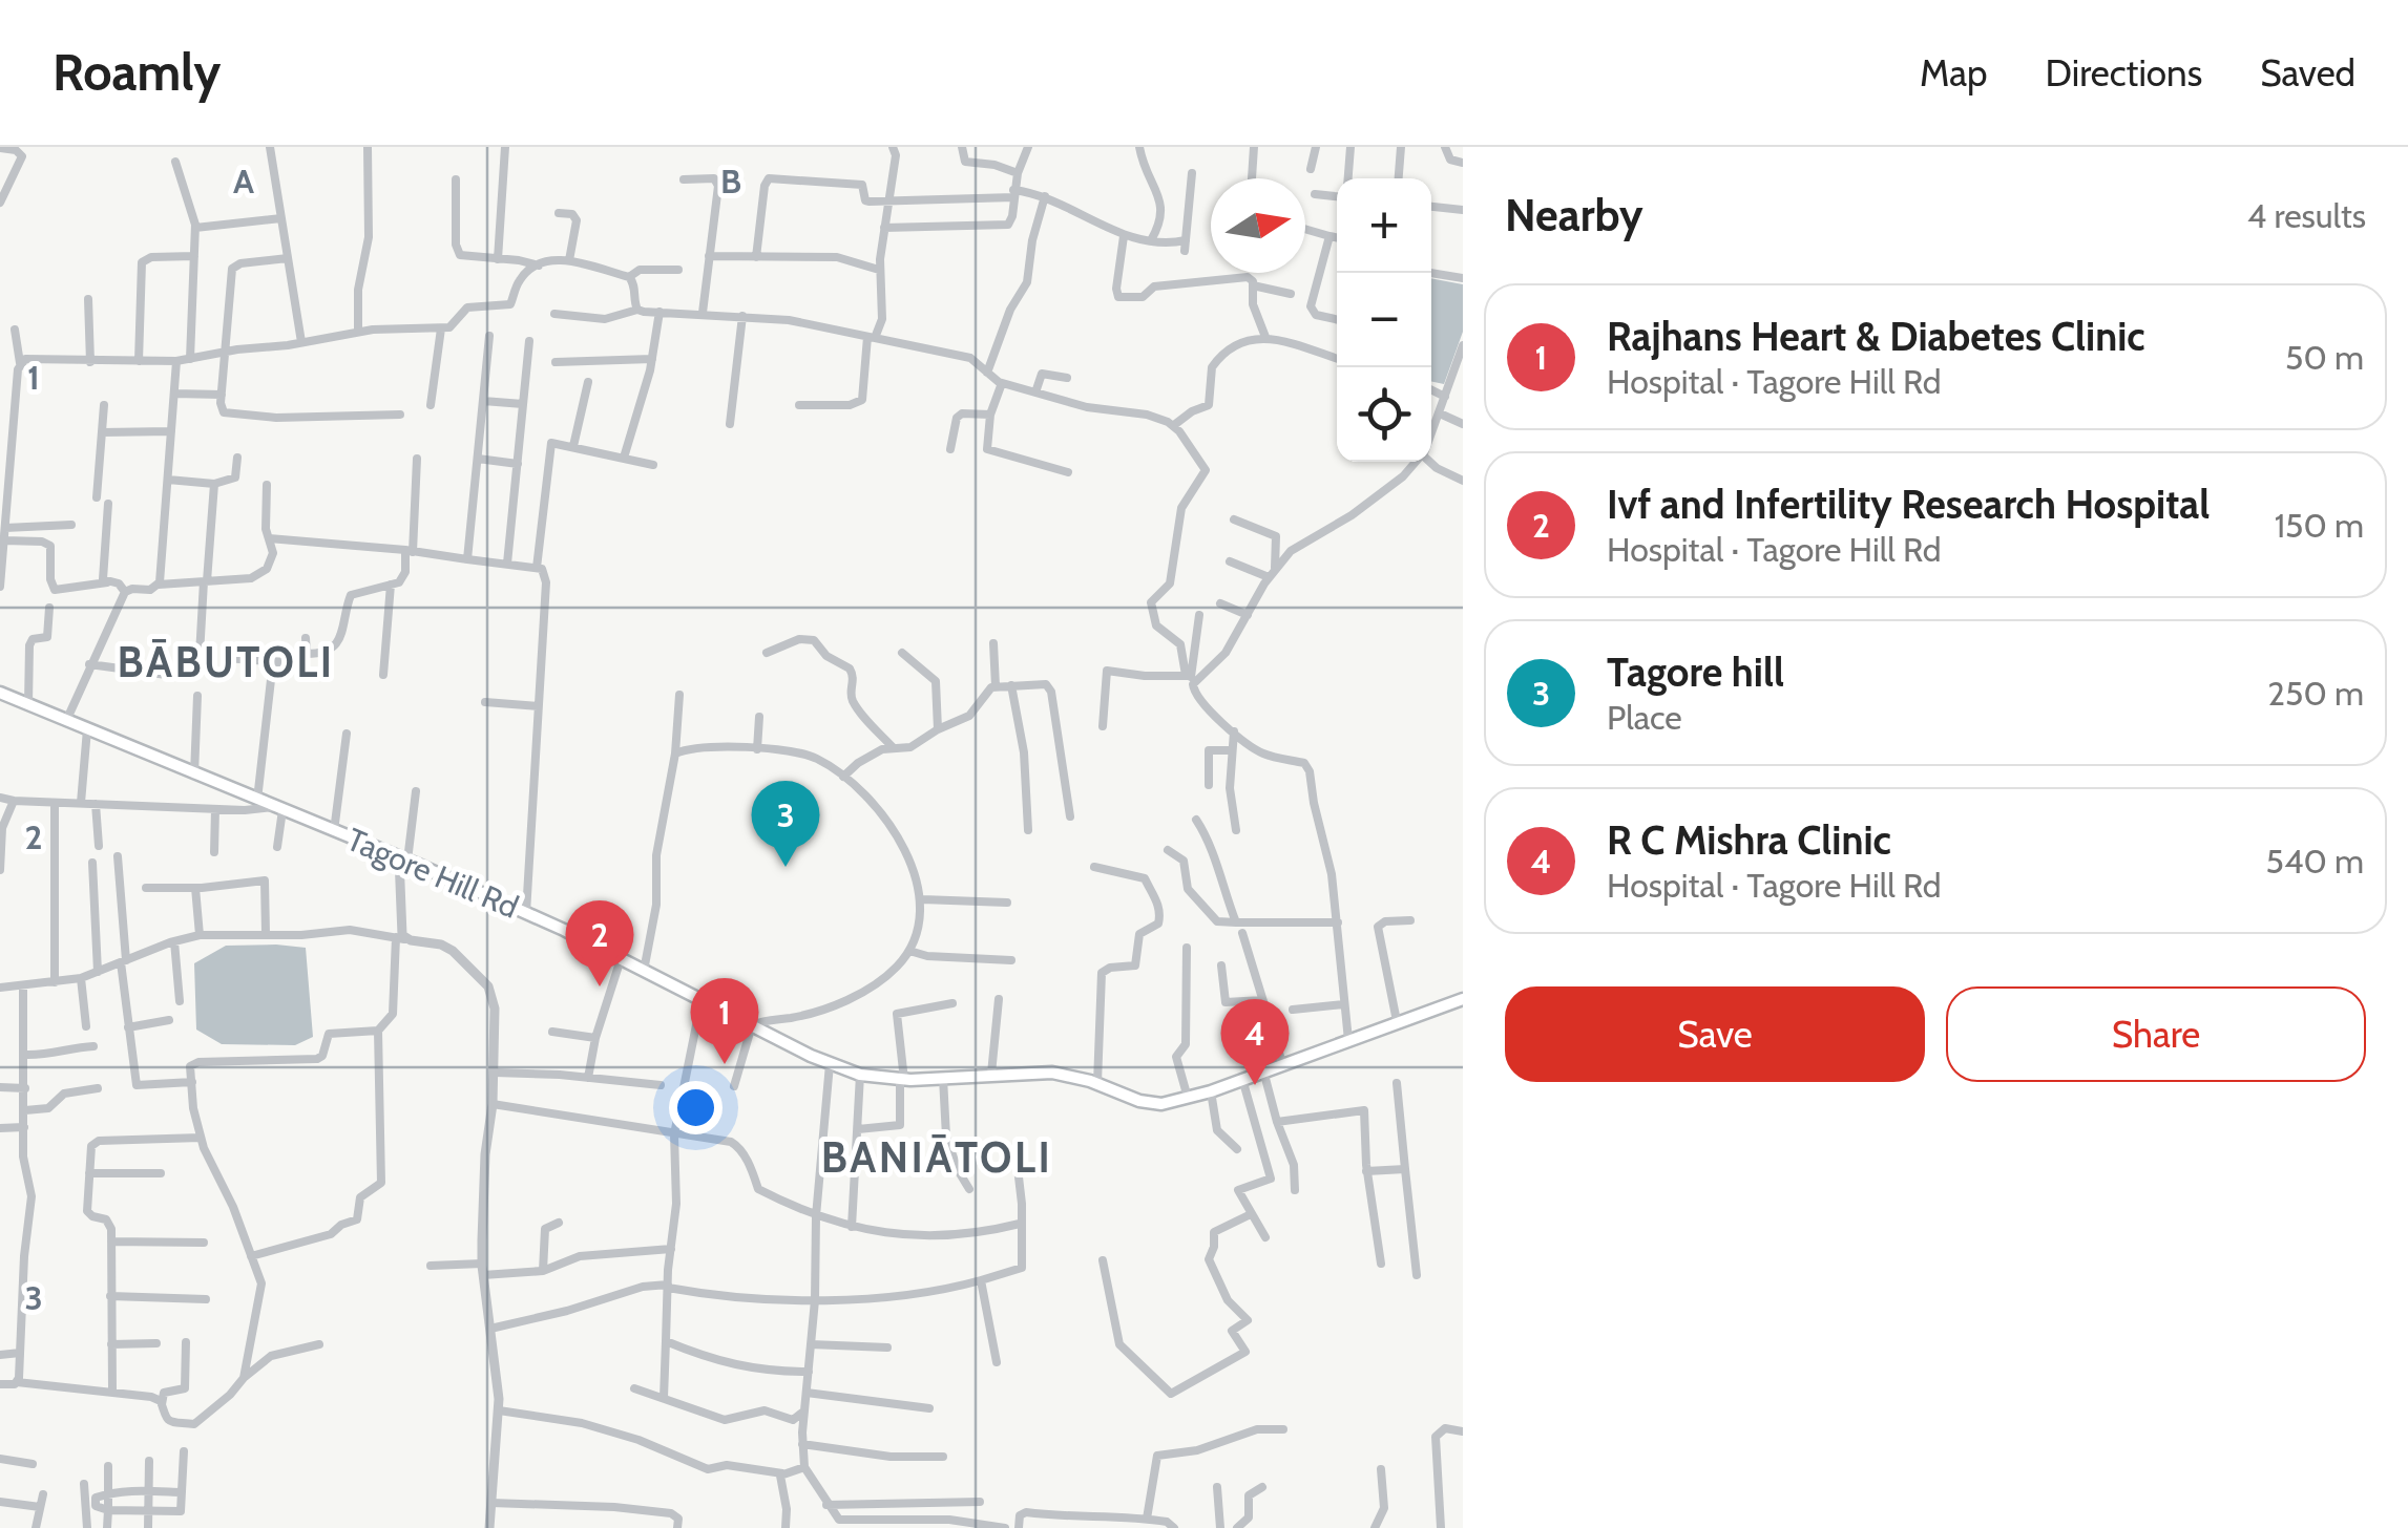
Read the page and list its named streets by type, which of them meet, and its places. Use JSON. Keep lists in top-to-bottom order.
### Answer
{
  "streets": {
    "main road": ["Tagore Hill Rd"]
  },
  "districts": ["BĀBUTOLI", "BANIĀTOLI"],
  "north": "right",
  "page": {
    "header": "Roamly",
    "nav": ["Map", "Directions", "Saved"],
    "heading": ["Nearby", "4 results"],
    "map_buttons": ["+", "−"],
    "list": [
      {
        "mark": "1",
        "name": "Rajhans Heart & Diabetes Clinic",
        "note": "Hospital · Tagore Hill Rd",
        "value": "50 m"
      },
      {
        "mark": "2",
        "name": "Ivf and Infertility Research Hospital",
        "note": "Hospital · Tagore Hill Rd",
        "value": "150 m"
      },
      {
        "mark": "3",
        "name": "Tagore hill",
        "note": "Place",
        "value": "250 m"
      },
      {
        "mark": "4",
        "name": "R C Mishra Clinic",
        "note": "Hospital · Tagore Hill Rd",
        "value": "540 m"
      }
    ],
    "pins": [
      "3",
      "2",
      "1",
      "4"
    ],
    "buttons": ["Save", "Share"]
  },
  "grid": {
    "columns": ["A", "B"],
    "rows": ["1", "2", "3"]
  }
}
